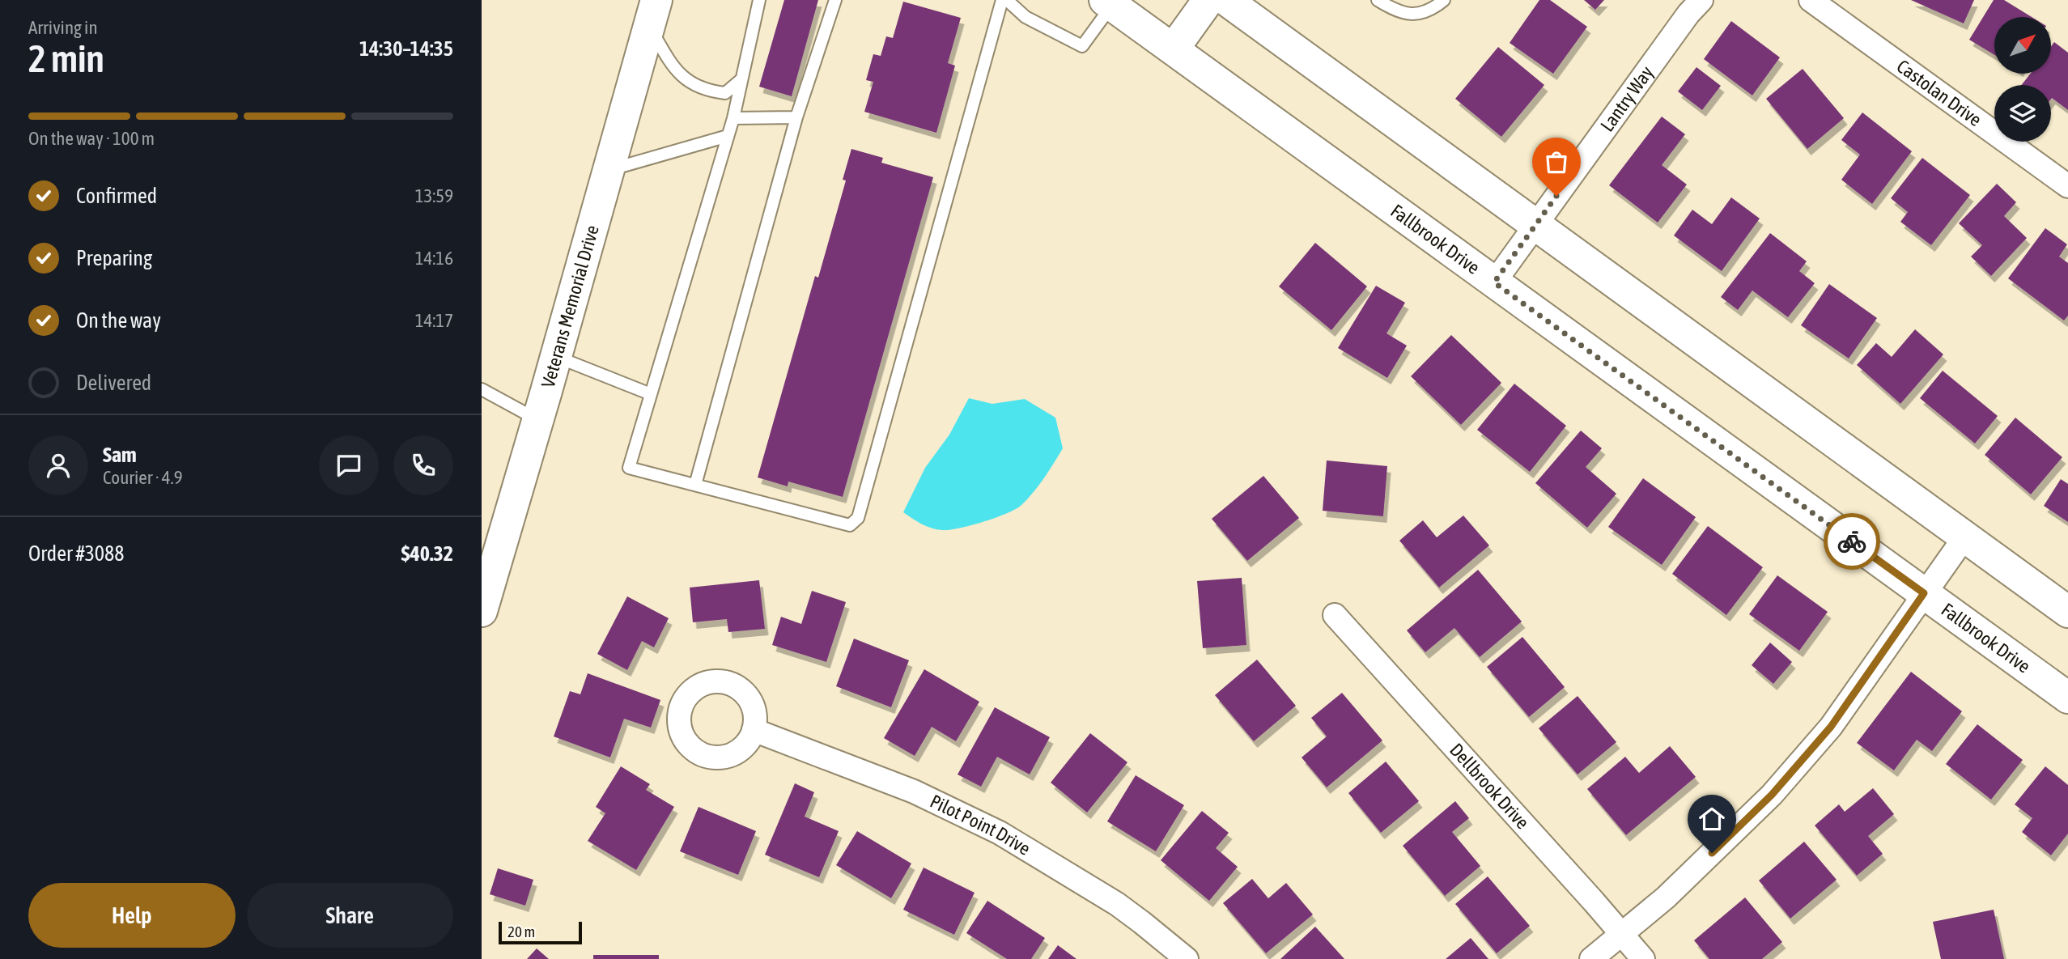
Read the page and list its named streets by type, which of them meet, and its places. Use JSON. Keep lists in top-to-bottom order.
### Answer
{
  "streets": {
    "main road": ["Fallbrook Drive", "Veterans Memorial Drive"],
    "street": [
      "Castolan Drive",
      "Lantry Way",
      "Dellbrook Drive",
      "Pilot Point Drive"
    ]
  },
  "crossings": [
    ["Lantry Way", "Fallbrook Drive"]
  ],
  "scale_bar": "20 m",
  "north": "top right",
  "page": {
    "heading": ["2 min", "Arriving in", "14:30–14:35"],
    "panel": [
      "Sam",
      "Courier · 4.9",
      "Order #3088",
      "$40.32"
    ],
    "bar": "On the way · 100 m",
    "list": [
      ["Confirmed", "13:59"],
      ["Preparing", "14:16"],
      ["On the way", "14:17"],
      "Delivered"
    ],
    "buttons": ["Help", "Share"],
    "scale": "20 m"
  }
}
